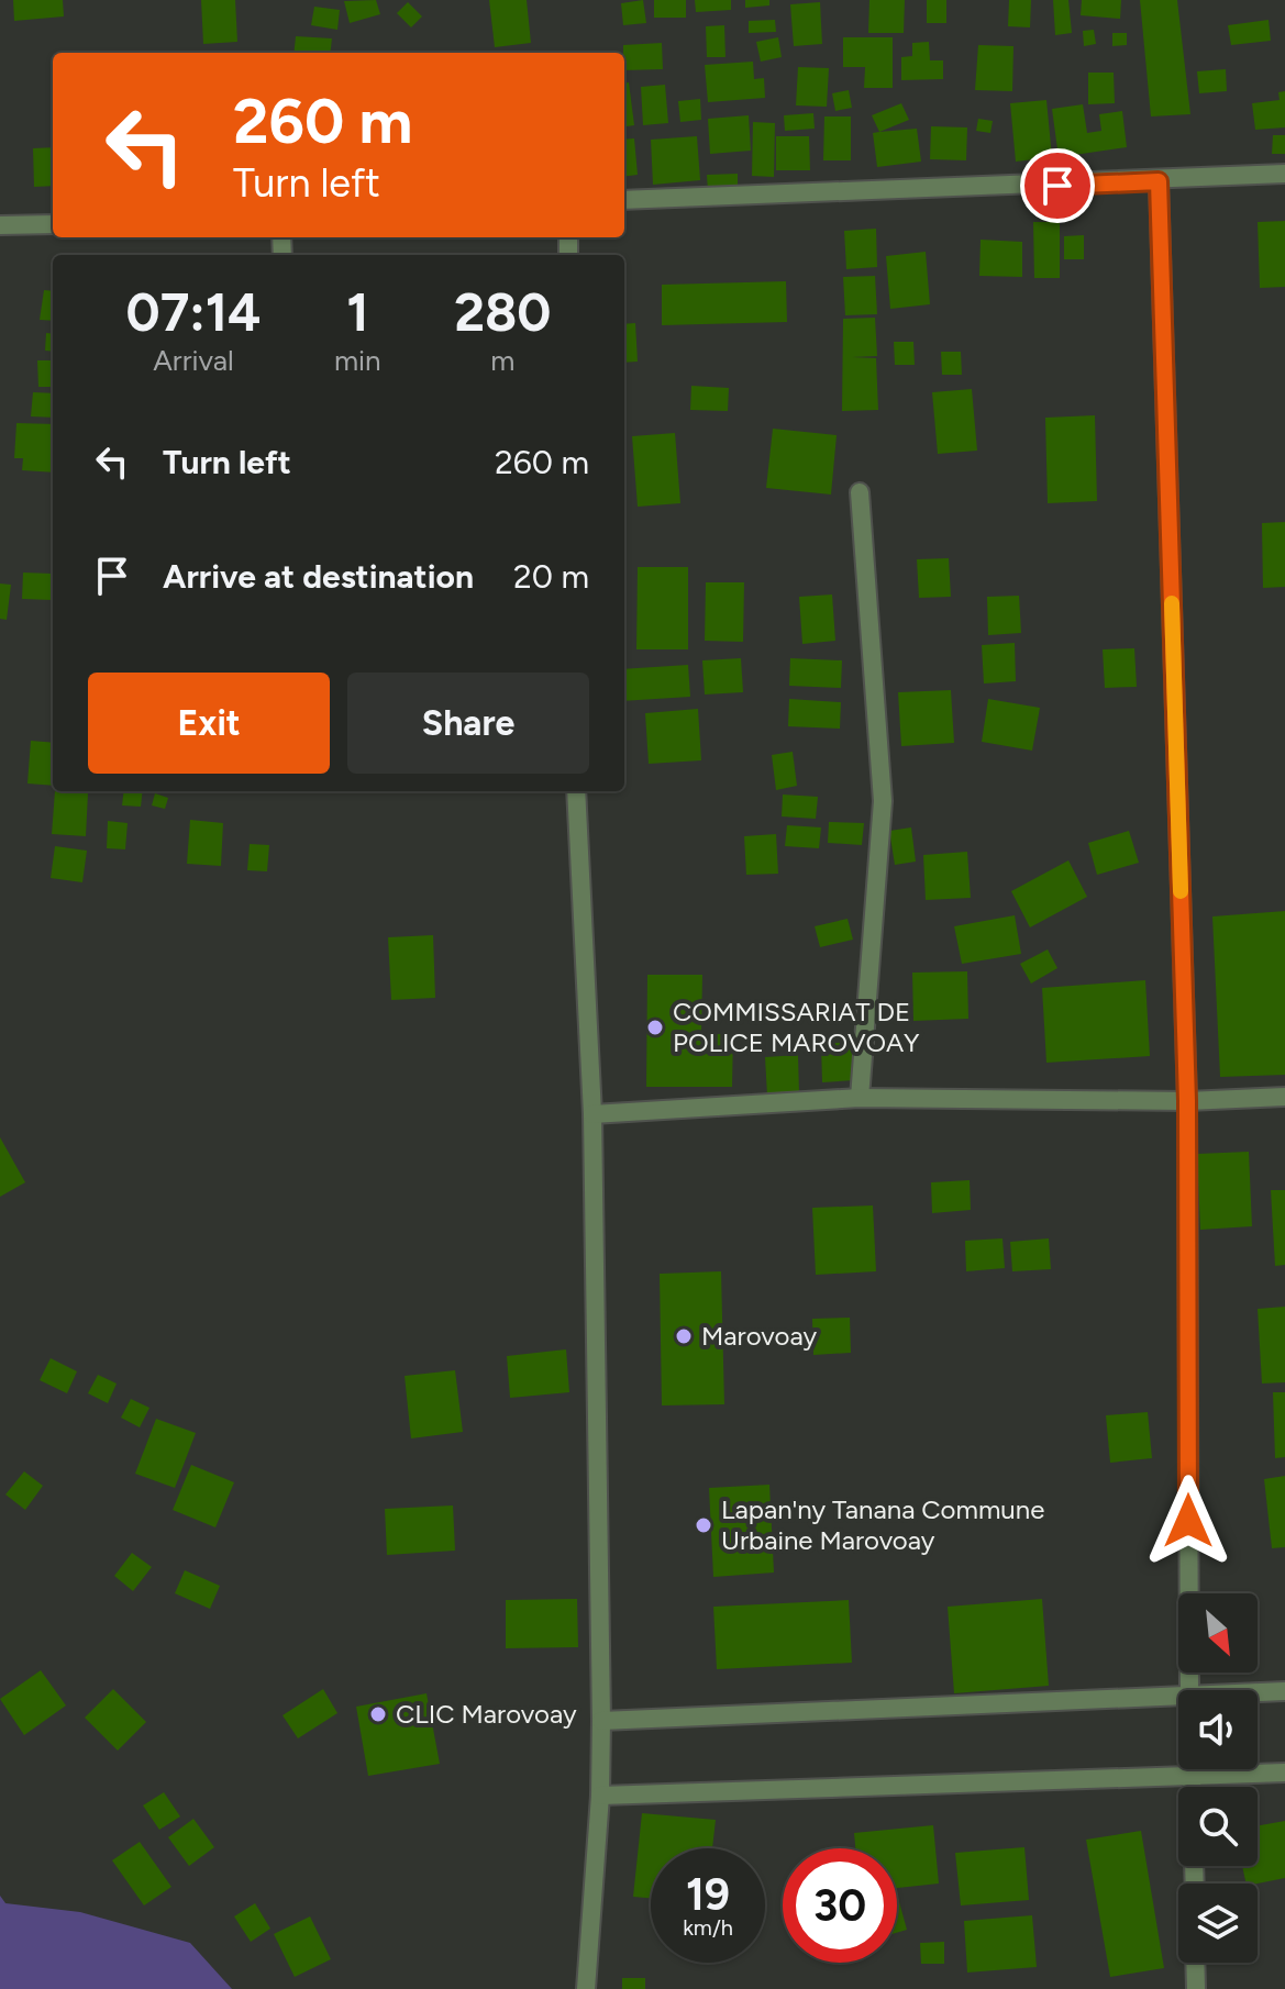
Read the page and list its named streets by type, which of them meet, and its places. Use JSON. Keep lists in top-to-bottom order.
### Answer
{
  "places": [
    "COMMISSARIAT DE POLICE MAROVOAY",
    "Marovoay",
    "Lapan'ny Tanana Commune Urbaine Marovoay",
    "CLIC Marovoay"
  ],
  "north": "bottom right",
  "page": {
    "turn": ["260 m", "Turn left"],
    "eta": [
      "07:14",
      "Arrival",
      "1",
      "min",
      "280",
      "m"
    ],
    "list": [
      {
        "name": "Turn left",
        "value": "260 m"
      },
      {
        "name": "Arrive at destination",
        "value": "20 m"
      }
    ],
    "buttons": ["Exit", "Share"],
    "speed": "19 km/h",
    "limit": "30"
  }
}
